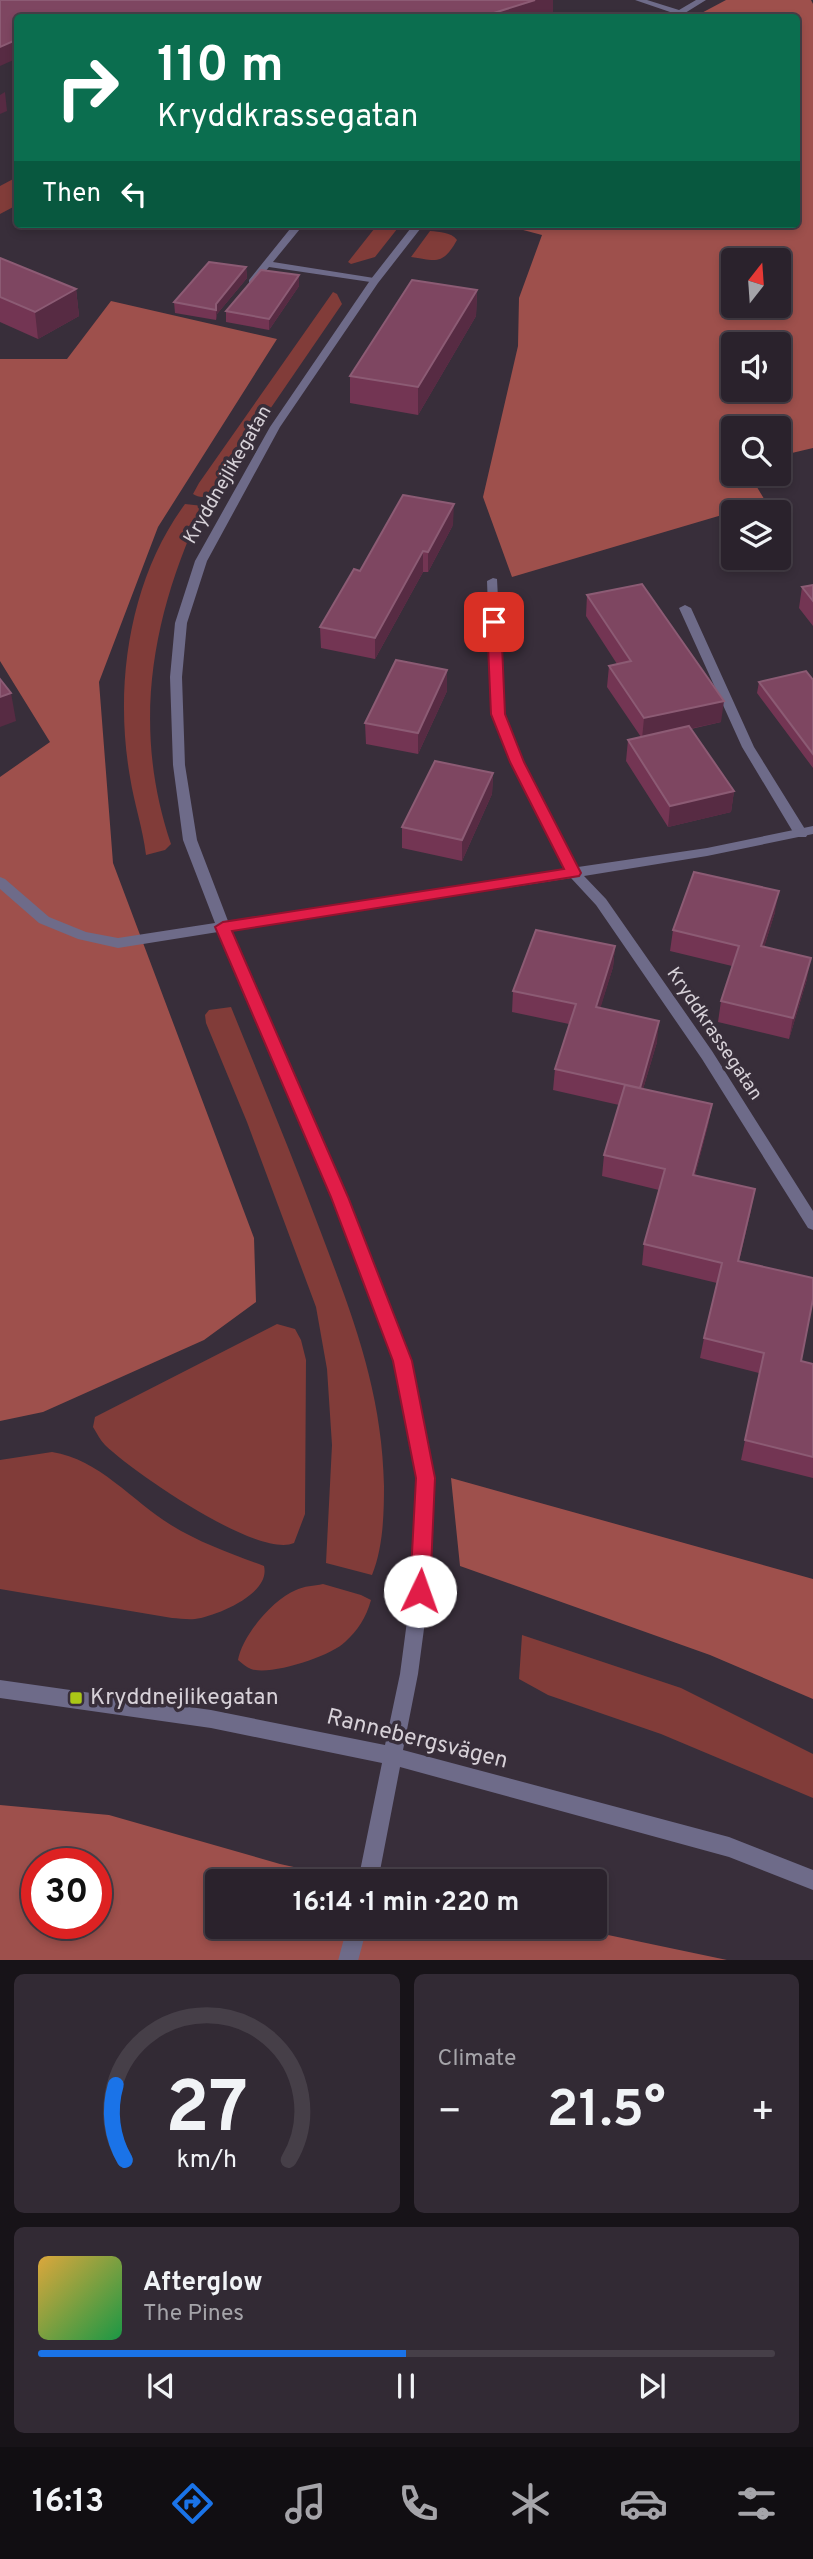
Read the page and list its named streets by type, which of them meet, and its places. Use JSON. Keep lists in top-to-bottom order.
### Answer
{
  "streets": {
    "street": ["Kryddnejlikegatan", "Kryddkrassegatan", "Rannebergsvägen"]
  },
  "crossings": [
    ["Kryddnejlikegatan", "Rannebergsvägen"]
  ],
  "places": {
    "transit": ["Kryddnejlikegatan"]
  },
  "north": "top",
  "page": {
    "turn": ["110 m", "Kryddkrassegatan"],
    "then": "Then",
    "limit": "30",
    "trip": "16:14 · 1 min · 220 m",
    "tile": "Climate",
    "heat": ["−", "21.5°", "+"],
    "song": ["Afterglow", "The Pines"],
    "tabs": "16:13",
    "gauge": ["27", "km/h"]
  }
}
